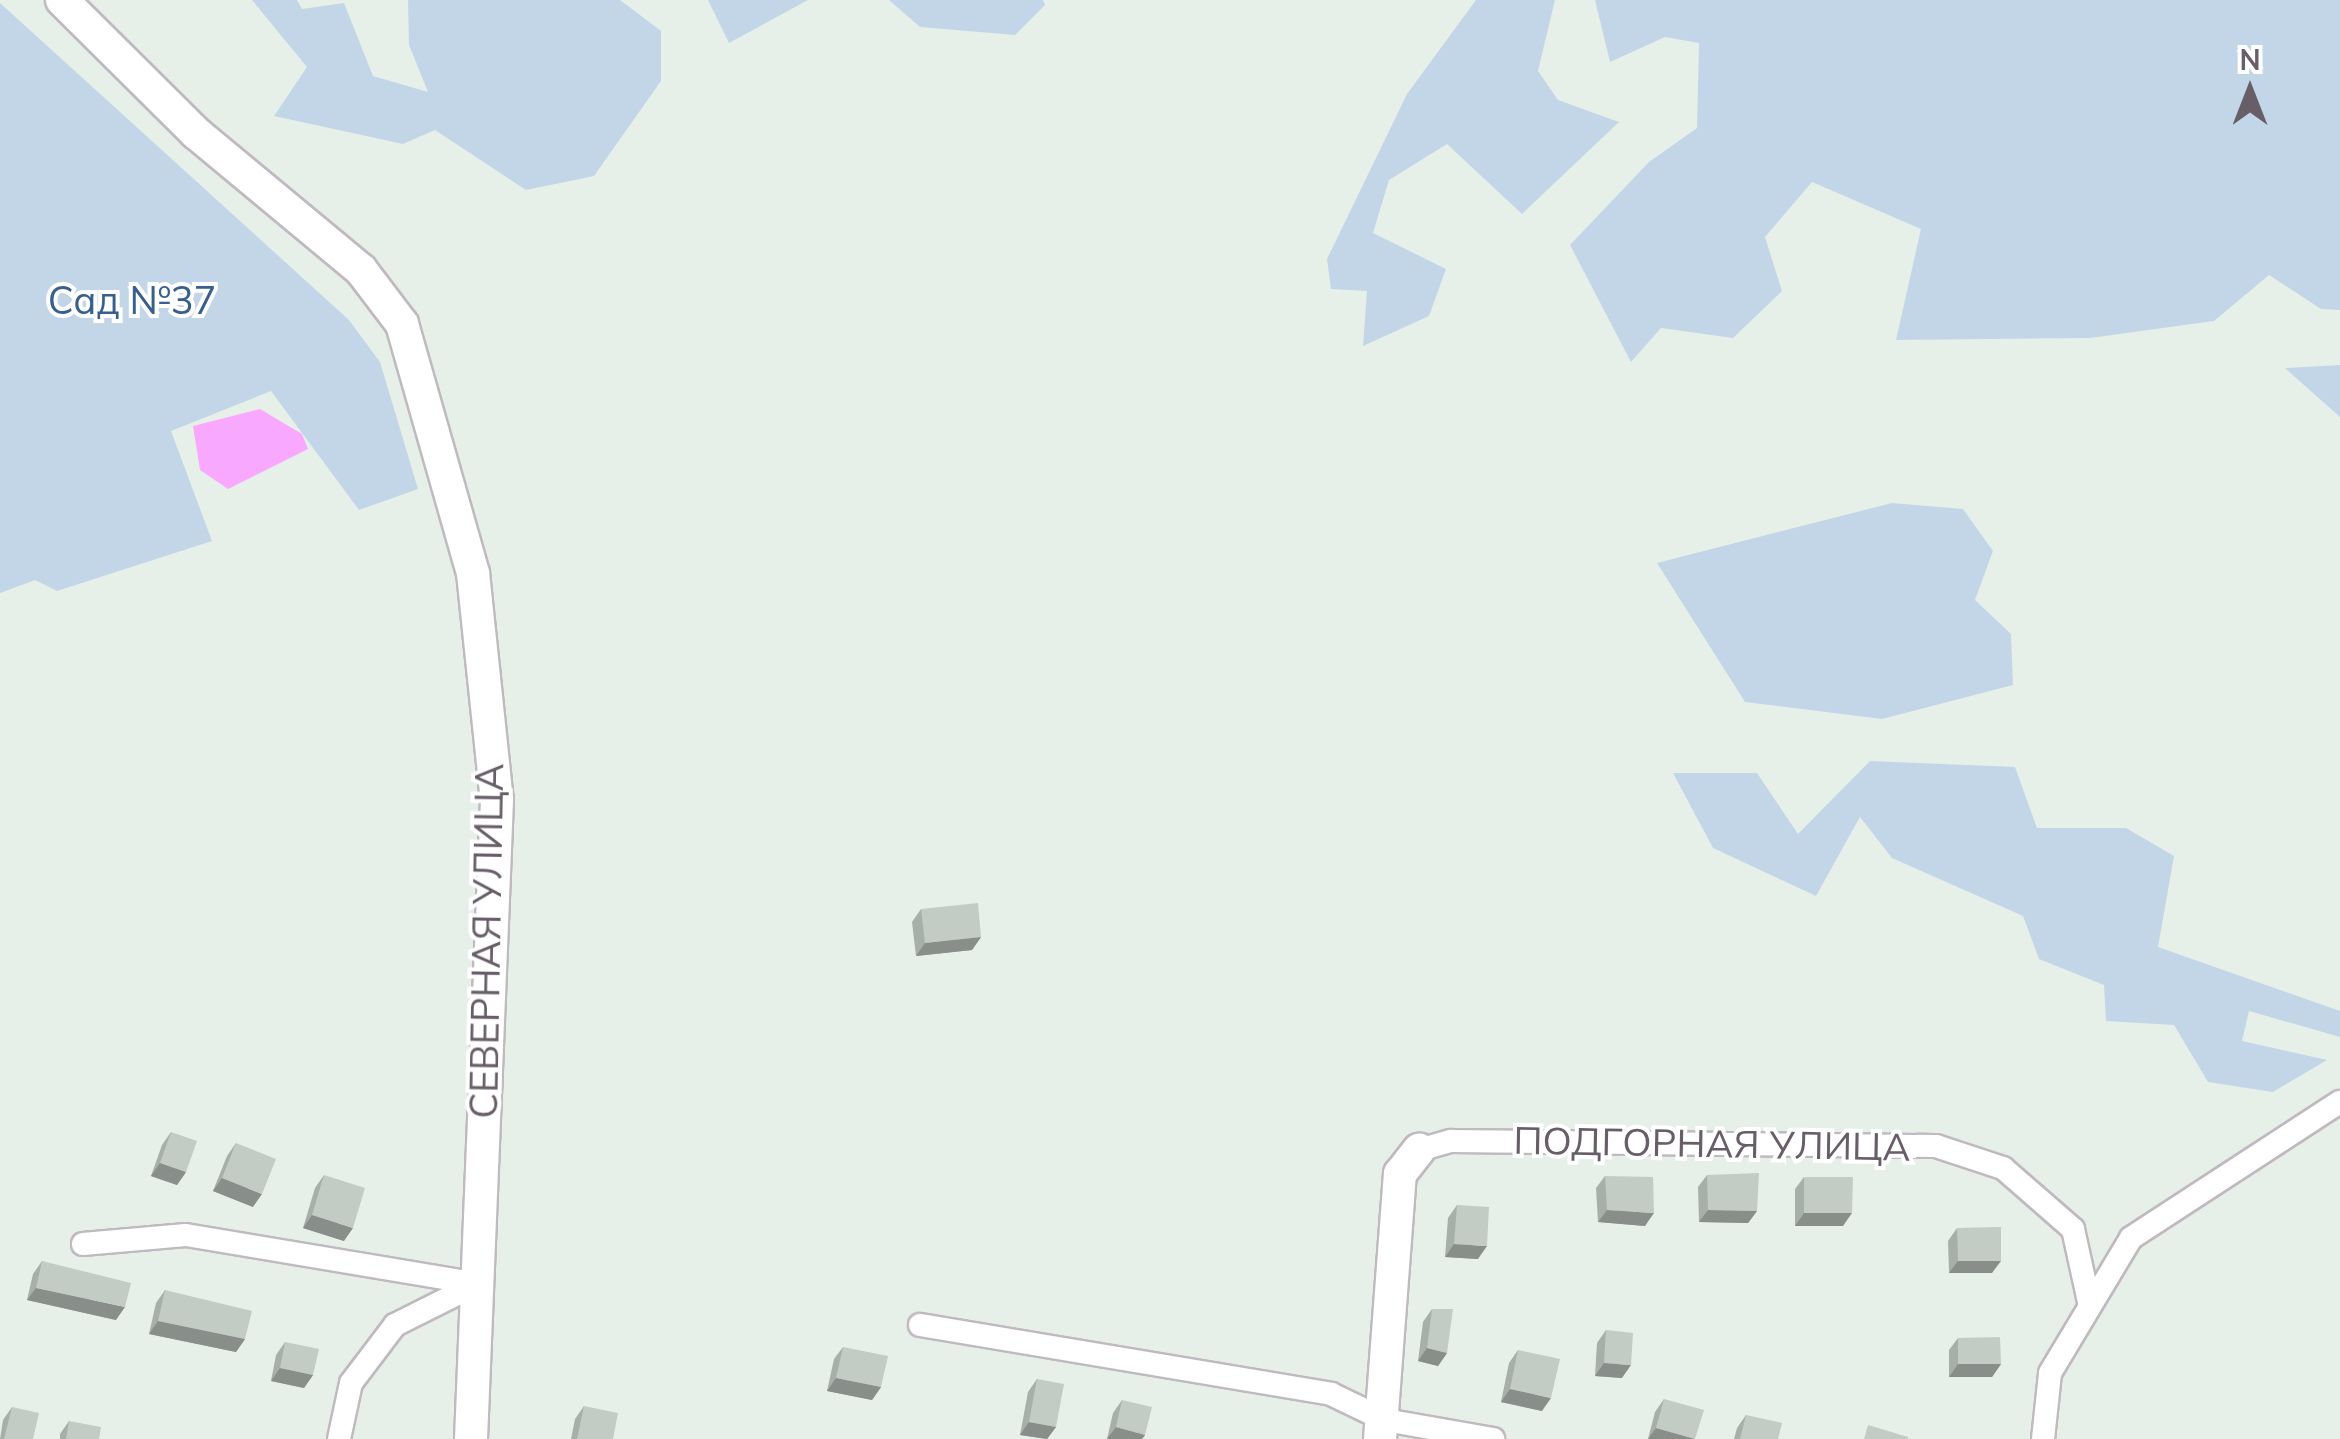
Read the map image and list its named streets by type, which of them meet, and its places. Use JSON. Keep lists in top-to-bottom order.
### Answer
{
  "streets": {
    "street": ["СЕВЕРНАЯ УЛИЦА", "ПОДГОРНАЯ УЛИЦА"]
  },
  "parks": ["Сад №37"],
  "north": "top"
}
